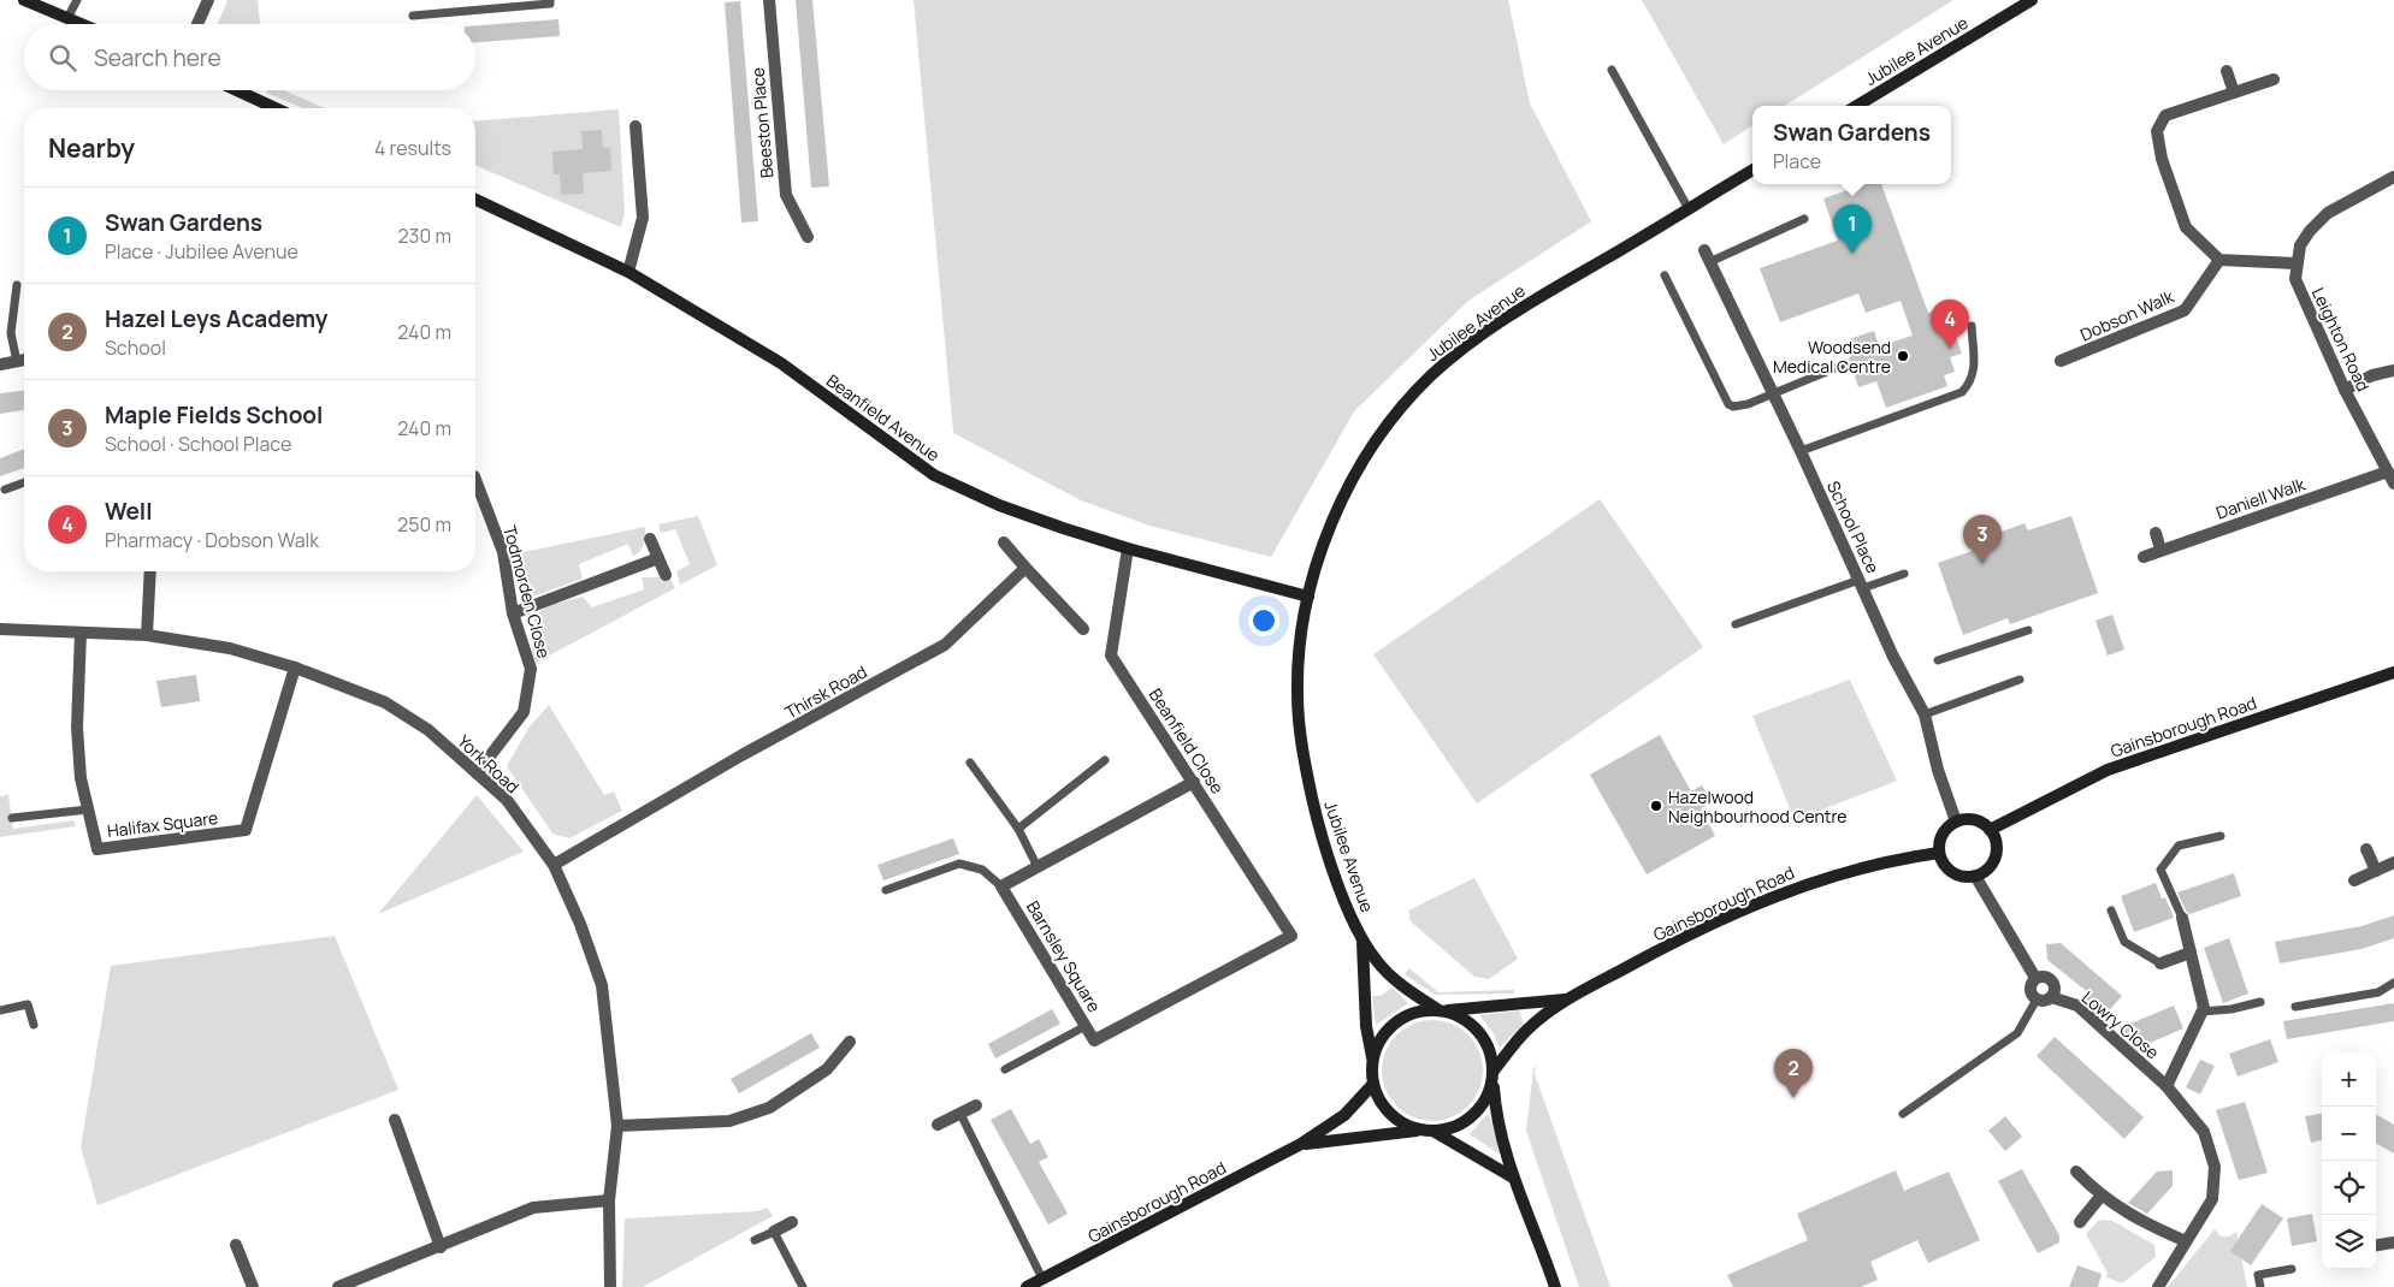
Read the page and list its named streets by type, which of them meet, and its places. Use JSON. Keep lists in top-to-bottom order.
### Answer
{
  "streets": {
    "street": [
      "Jubilee Avenue",
      "Beeston Place",
      "Dobson Walk",
      "Leighton Road",
      "Beanfield Avenue",
      "Daniell Walk",
      "School Place",
      "Todmorden Close",
      "Thirsk Road",
      "Gainsborough Road",
      "Beanfield Close",
      "York Road",
      "Halifax Square",
      "Barnsley Square",
      "Lowry Close"
    ]
  },
  "crossings": [
    ["Jubilee Avenue", "Beanfield Avenue"],
    ["Jubilee Avenue", "Gainsborough Road"],
    ["Leighton Road", "Daniell Walk"],
    ["Beanfield Avenue", "Beanfield Close"],
    ["School Place", "Gainsborough Road"],
    ["Todmorden Close", "York Road"],
    ["Thirsk Road", "York Road"],
    ["Beanfield Close", "Barnsley Square"],
    ["York Road", "Halifax Square"]
  ],
  "places": ["Woodsend Medical Centre", "Hazelwood Neighbourhood Centre"],
  "page": {
    "search": "Search here",
    "popup": ["Swan Gardens", "Place"],
    "heading": ["Nearby", "4 results"],
    "list": [
      {
        "mark": "1",
        "name": "Swan Gardens",
        "note": "Place · Jubilee Avenue",
        "value": "230 m"
      },
      {
        "mark": "2",
        "name": "Hazel Leys Academy",
        "note": "School",
        "value": "240 m"
      },
      {
        "mark": "3",
        "name": "Maple Fields School",
        "note": "School · School Place",
        "value": "240 m"
      },
      {
        "mark": "4",
        "name": "Well",
        "note": "Pharmacy · Dobson Walk",
        "value": "250 m"
      }
    ],
    "pins": [
      "1",
      "4",
      "3",
      "2"
    ],
    "map_buttons": ["+", "−"]
  }
}
